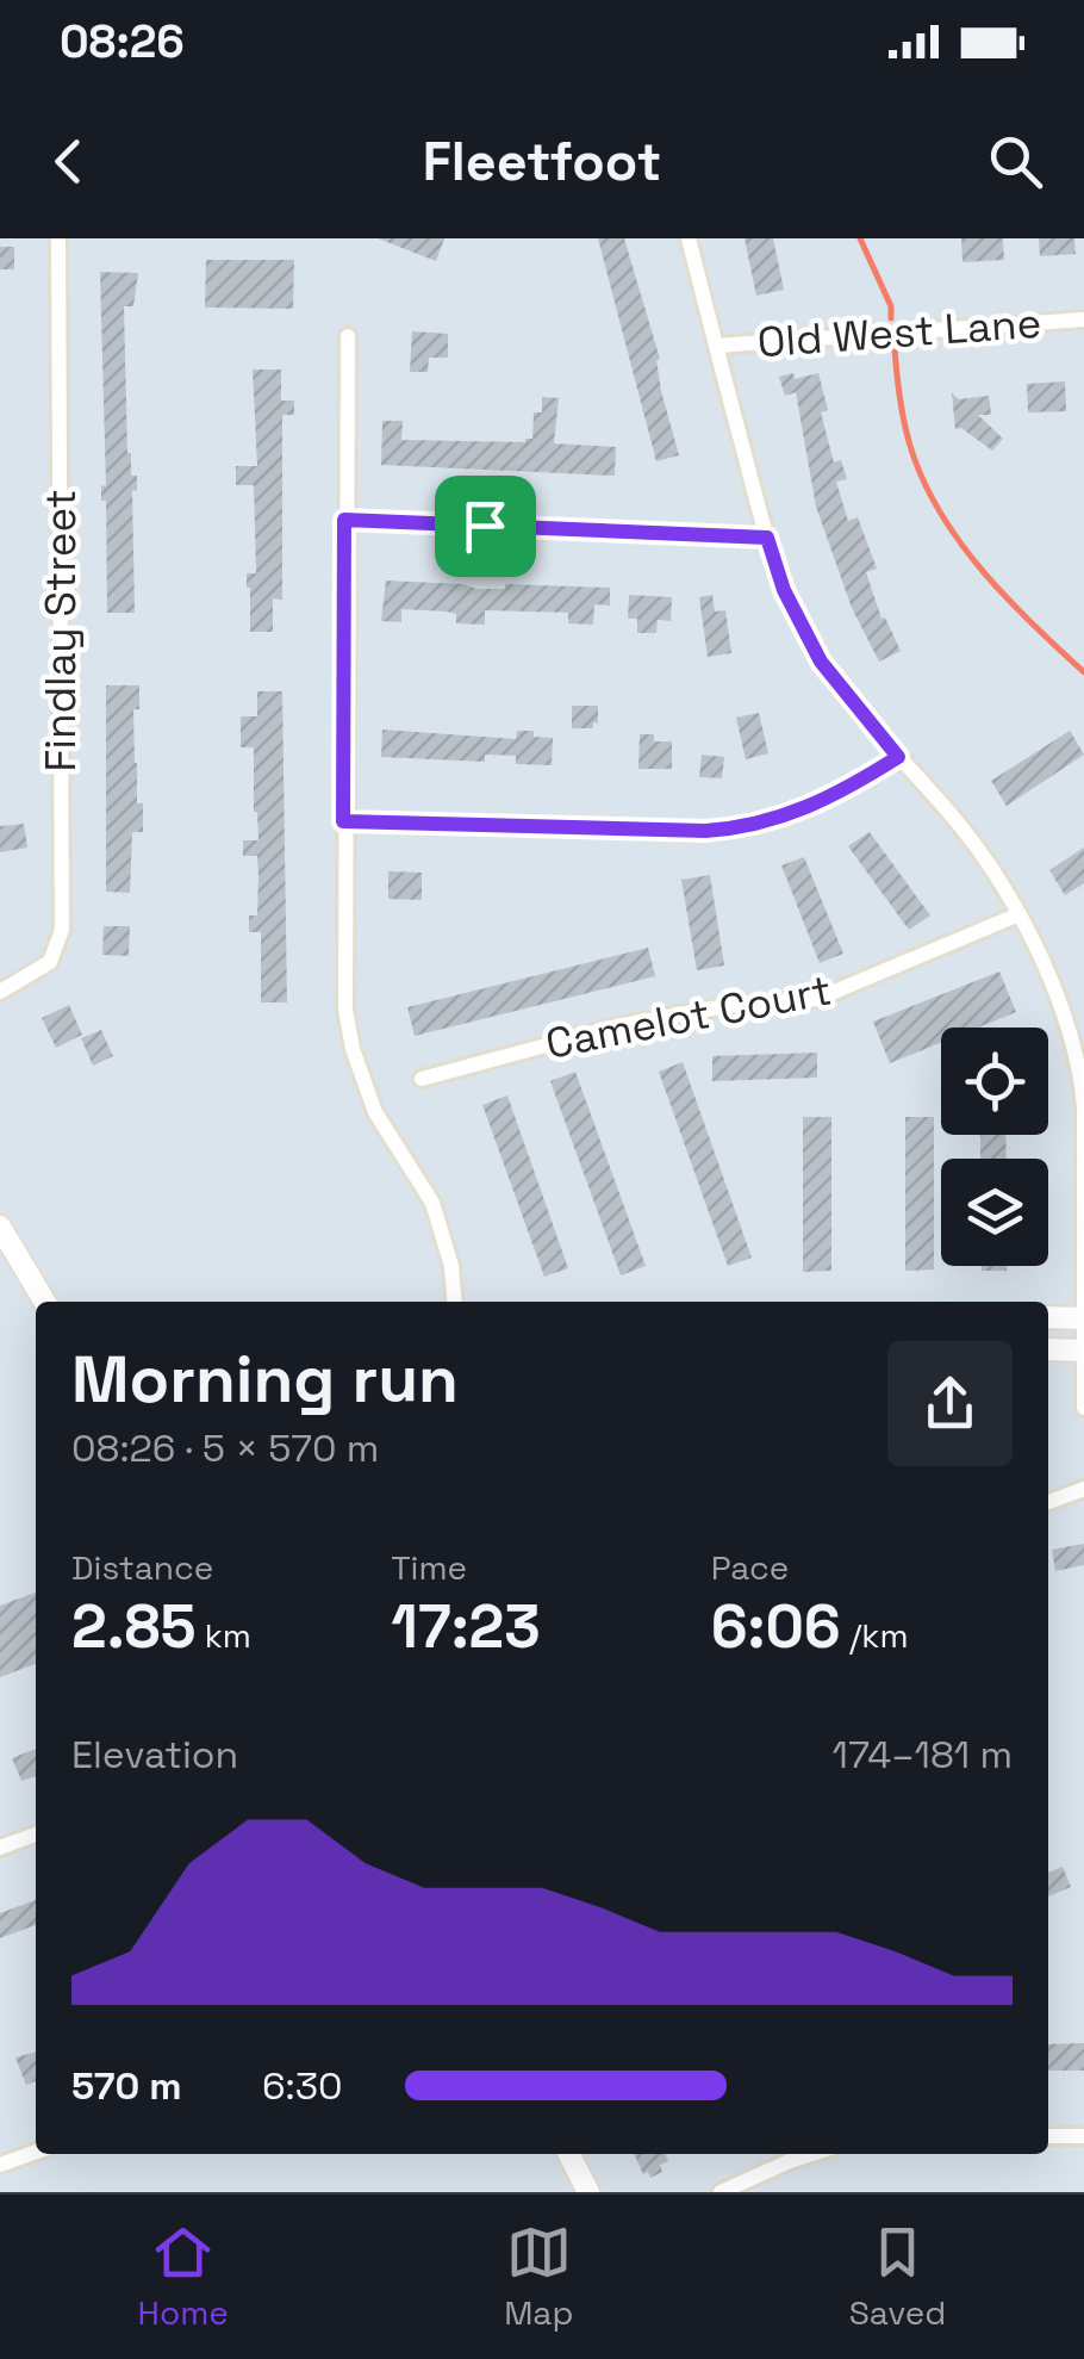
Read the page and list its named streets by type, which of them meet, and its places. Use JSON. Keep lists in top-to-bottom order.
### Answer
{
  "streets": {
    "street": ["Old West Lane", "Findlay Street", "Camelot Court"]
  },
  "page": {
    "status": "08:26",
    "header": "Fleetfoot",
    "heading": ["Morning run", "08:26 · 5 × 570 m"],
    "stats": [
      ["Distance", "2.85 km"],
      ["Time", "17:23"],
      ["Pace", "6:06 /km"]
    ],
    "chart": ["Elevation", "174–181 m"],
    "list": [
      {
        "name": "570 m",
        "note": "6:30"
      }
    ],
    "tabs": ["Home", "Map", "Saved"]
  }
}
